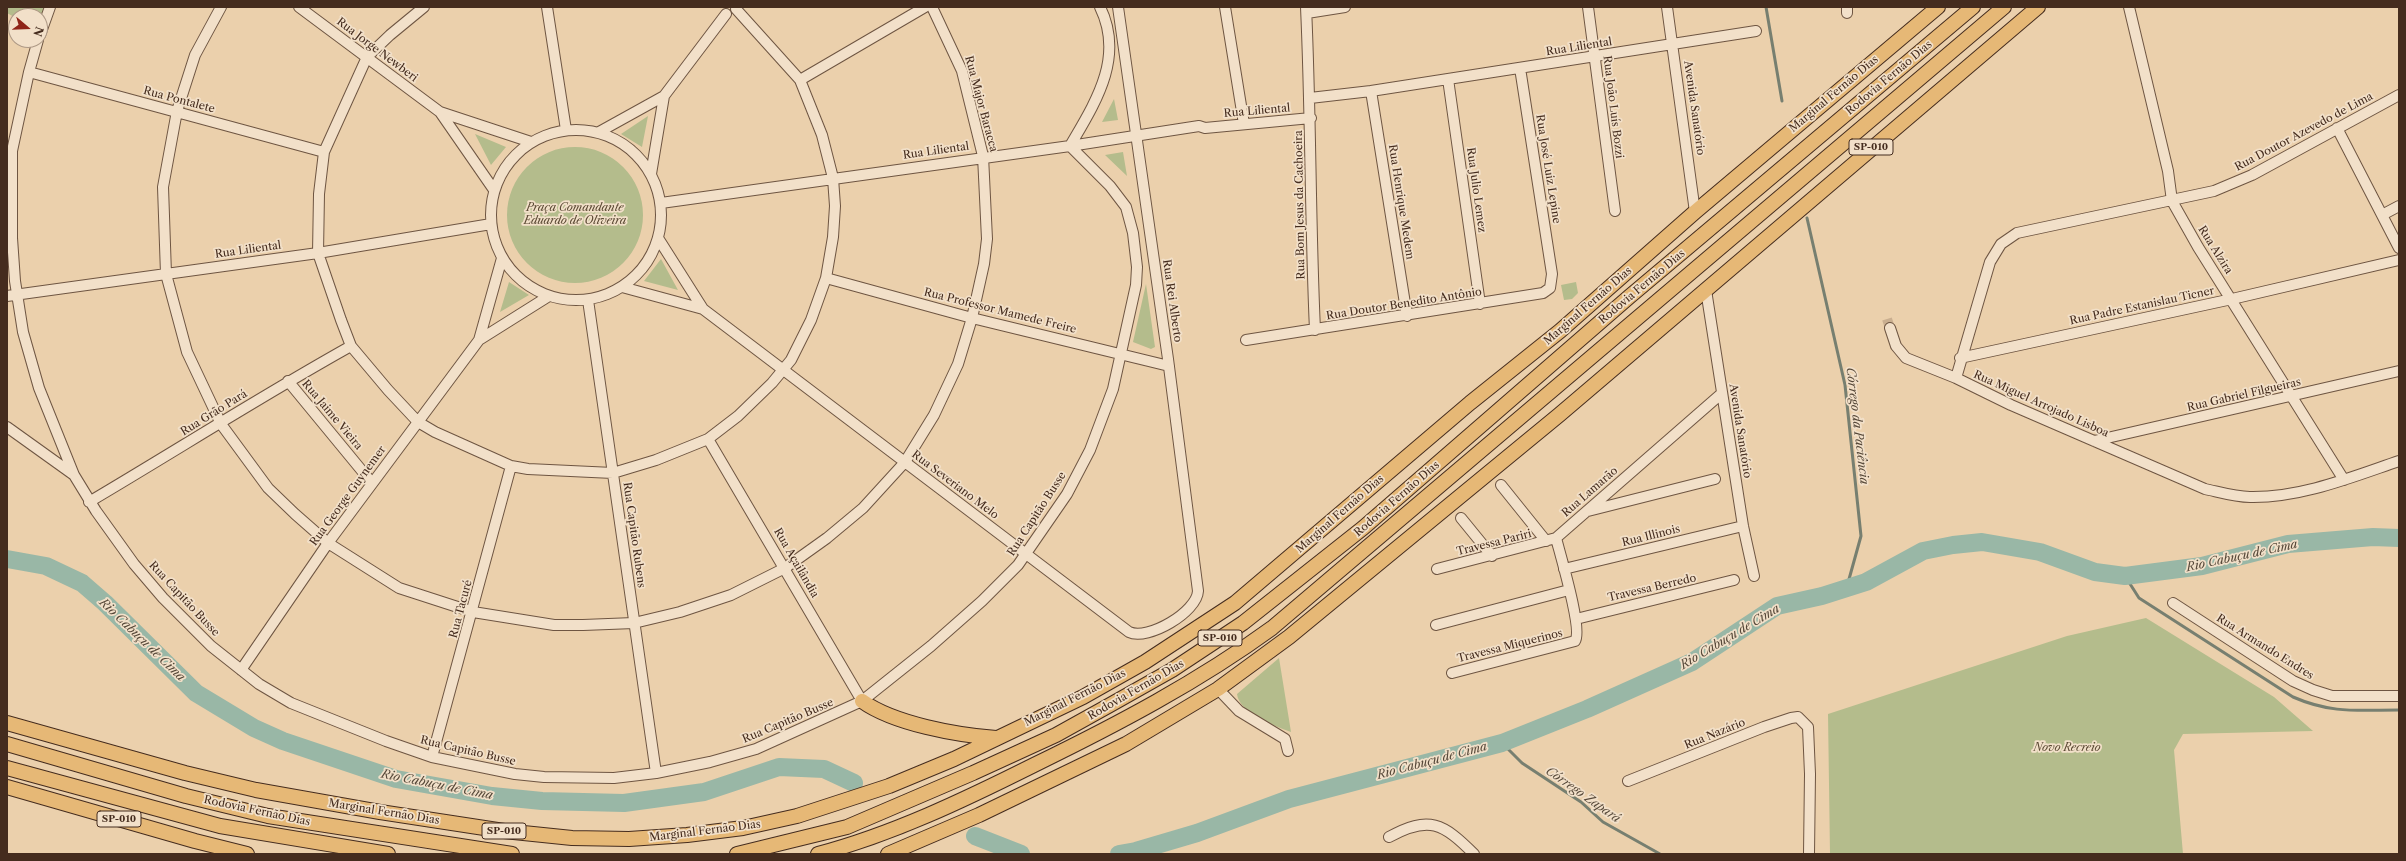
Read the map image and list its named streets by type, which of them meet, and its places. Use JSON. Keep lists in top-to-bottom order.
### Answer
{
  "streets": {
    "highway": ["Rodovia Fernão Dias", "Marginal Fernão Dias", "SP-010"],
    "street": [
      "Rua Liliental",
      "Rua Jorge Newberi",
      "Rua Pontalete",
      "Rua Major Baracca",
      "Rua João Luís Bozzi",
      "Avenida Sanatório",
      "Rua Doutor Azevedo de Lima",
      "Rua José Luiz Lepine",
      "Rua Julio Lemez",
      "Rua Henrique Medem",
      "Rua Bom Jesus da Cachoeira",
      "Rua Alzira",
      "Rua Rei Alberto",
      "Rua Doutor Benedito Antônio",
      "Rua Padre Estanislau Ticner",
      "Rua Professor Mamede Freire",
      "Rua Gabriel Filgueiras",
      "Rua Miguel Arrojado Lisboa",
      "Rua Grão Pará",
      "Rua Jaime Vieira",
      "Rua Severiano Melo",
      "Rua Lamarão",
      "Rua George Guynemer",
      "Rua Capitão Busse",
      "Rua Capitão Rubens",
      "Rua Illinois",
      "Travessa Pariri",
      "Rua Açailândia",
      "Travessa Berredo",
      "Rua Tacuré",
      "Travessa Miquerinos",
      "Rua Armando Endres",
      "Rua Nazário"
    ]
  },
  "crossings": [
    ["Rua Liliental", "Rua Major Baracca"],
    ["Rua Liliental", "Rua João Luís Bozzi"],
    ["Rua Liliental", "Avenida Sanatório"],
    ["Rua Liliental", "Rua José Luiz Lepine"],
    ["Rua Liliental", "Rua Julio Lemez"],
    ["Rua Liliental", "Rua Henrique Medem"],
    ["Rua Liliental", "Rua Bom Jesus da Cachoeira"],
    ["Rua Liliental", "Rua Rei Alberto"],
    ["Rua Liliental", "Rua Capitão Busse"],
    ["Marginal Fernão Dias", "Avenida Sanatório"],
    ["Rua Pontalete", "Rua Major Baracca"],
    ["Rua Major Baracca", "Rua Professor Mamede Freire"],
    ["Rua Major Baracca", "Rua Grão Pará"],
    ["Rua Major Baracca", "Rua Severiano Melo"],
    ["Rua Major Baracca", "Rua George Guynemer"],
    ["Rua Major Baracca", "Rua Capitão Rubens"],
    ["Rua Major Baracca", "Rua Açailândia"],
    ["Rua Major Baracca", "Rua Tacuré"],
    ["Avenida Sanatório", "SP-010"],
    ["Avenida Sanatório", "Rua Lamarão"],
    ["Avenida Sanatório", "Rua Illinois"],
    ["Rua Doutor Azevedo de Lima", "Rua Alzira"],
    ["Rua Doutor Azevedo de Lima", "Rua Miguel Arrojado Lisboa"],
    ["Rua José Luiz Lepine", "Rua Doutor Benedito Antônio"],
    ["Rua Julio Lemez", "Rua Doutor Benedito Antônio"],
    ["Rua Henrique Medem", "Rua Doutor Benedito Antônio"],
    ["Rua Bom Jesus da Cachoeira", "Rua Doutor Benedito Antônio"],
    ["Rua Alzira", "Rua Padre Estanislau Ticner"],
    ["Rua Alzira", "Rua Gabriel Filgueiras"],
    ["Rua Alzira", "Rua Miguel Arrojado Lisboa"],
    ["Rua Rei Alberto", "Rua Professor Mamede Freire"],
    ["Rua Rei Alberto", "Rua Severiano Melo"],
    ["Rua Padre Estanislau Ticner", "Rua Miguel Arrojado Lisboa"],
    ["Rua Professor Mamede Freire", "Rua Capitão Busse"],
    ["Rua Gabriel Filgueiras", "Rua Miguel Arrojado Lisboa"],
    ["Rua Grão Pará", "Rua Jaime Vieira"],
    ["Rua Grão Pará", "Rua Capitão Busse"],
    ["Rua Jaime Vieira", "Rua George Guynemer"],
    ["Rua Severiano Melo", "Rua Capitão Busse"],
    ["Rua Lamarão", "Travessa Pariri"],
    ["Rua George Guynemer", "Rua Capitão Busse"],
    ["Rua Capitão Busse", "Rua Capitão Rubens"],
    ["Rua Capitão Busse", "Rua Açailândia"],
    ["Rua Capitão Busse", "Rua Tacuré"],
    ["Travessa Berredo", "Travessa Miquerinos"]
  ],
  "water": ["Córrego da Paciência", "Rio Cabuçu de Cima", "Córrego Zapará"],
  "parks": ["Praça Comandante Eduardo de Oliveira", "Novo Recreio"],
  "north": "right"
}
